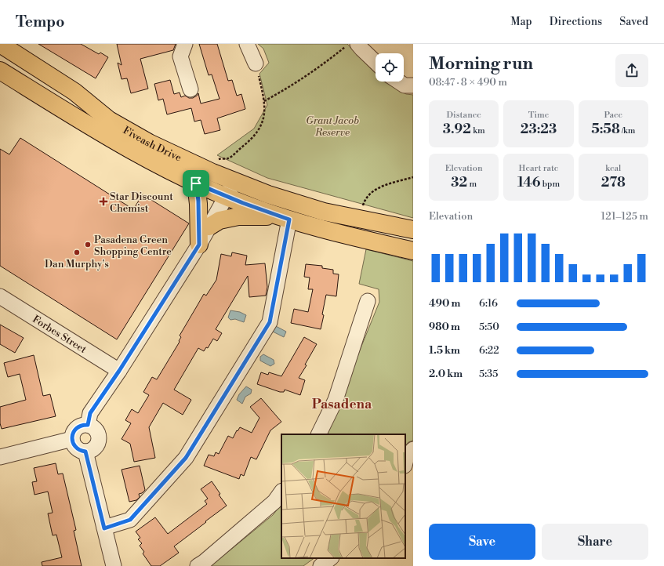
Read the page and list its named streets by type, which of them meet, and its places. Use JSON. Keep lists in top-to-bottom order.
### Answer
{
  "streets": {
    "main road": ["Fiveash Drive"],
    "street": ["Forbes Street"]
  },
  "districts": ["Pasadena"],
  "parks": ["Grant Jacob Reserve"],
  "places": {
    "health": ["Star Discount Chemist"],
    "other": ["Pasadena Green Shopping Centre", "Dan Murphy's"]
  },
  "page": {
    "header": "Tempo",
    "nav": ["Map", "Directions", "Saved"],
    "heading": ["Morning run", "08:47 · 8 × 490 m"],
    "stats": [
      ["Distance", "3.92 km"],
      ["Time", "23:23"],
      ["Pace", "5:58 /km"],
      ["Elevation", "32 m"],
      ["Heart rate", "146 bpm"],
      ["kcal", "278"]
    ],
    "chart": ["Elevation", "121–125 m"],
    "list": [
      {
        "name": "490 m",
        "note": "6:16"
      },
      {
        "name": "980 m",
        "note": "5:50"
      },
      {
        "name": "1.5 km",
        "note": "6:22"
      },
      {
        "name": "2.0 km",
        "note": "5:35"
      }
    ],
    "buttons": ["Save", "Share"]
  }
}
